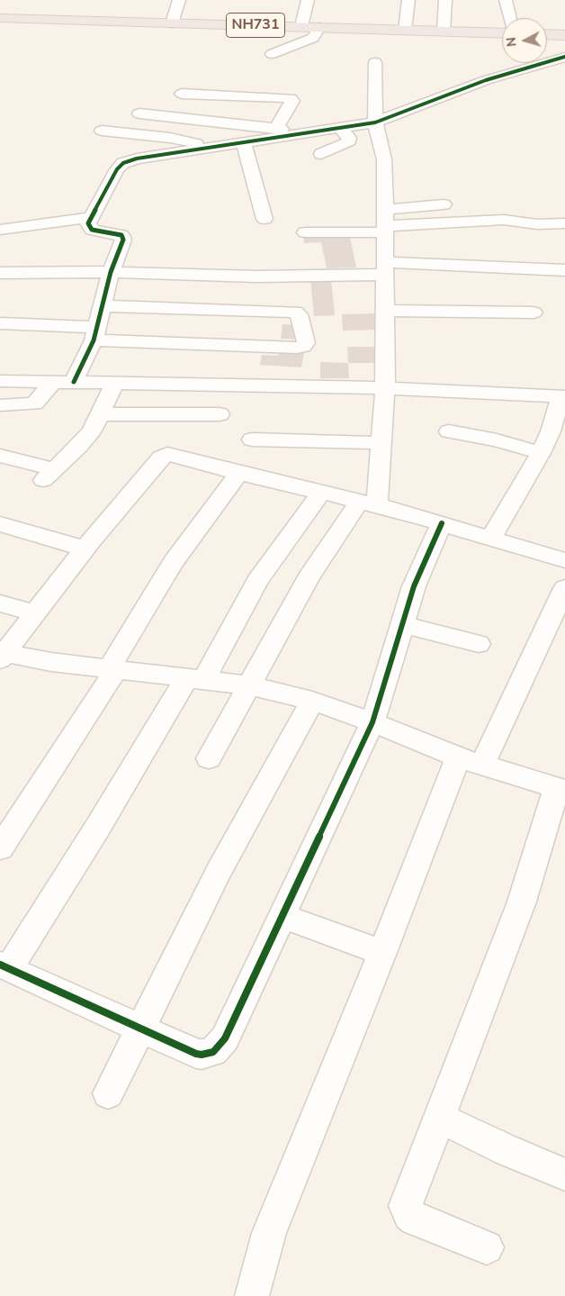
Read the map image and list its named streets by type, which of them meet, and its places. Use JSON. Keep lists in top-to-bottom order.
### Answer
{
  "streets": {
    "highway": ["NH731"]
  },
  "north": "left"
}
